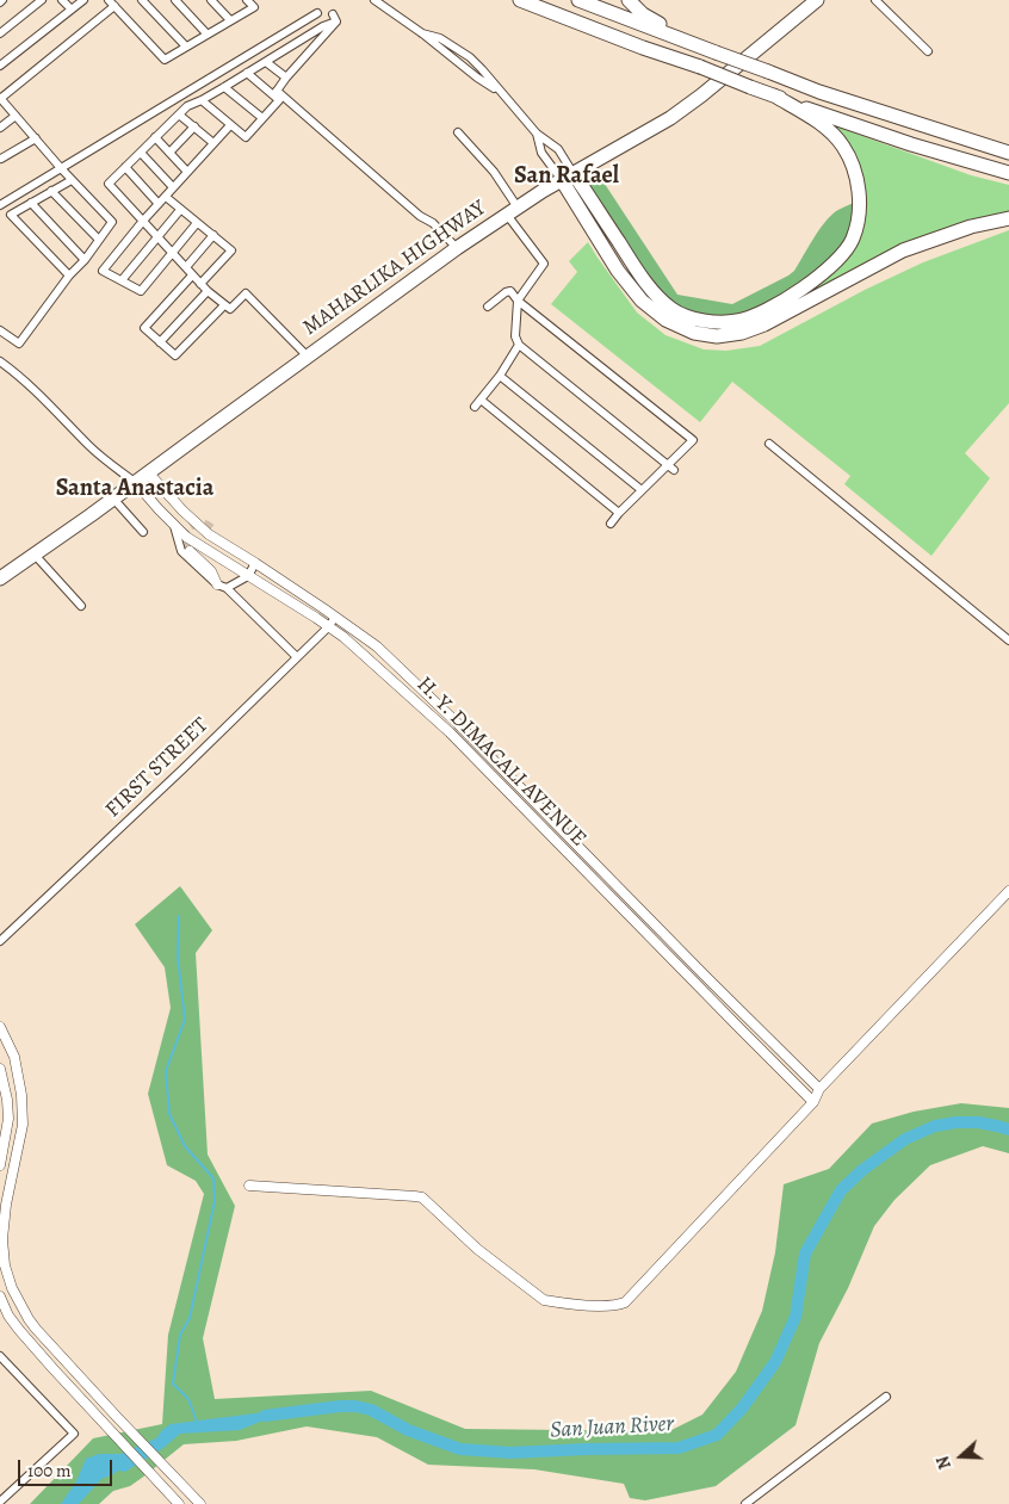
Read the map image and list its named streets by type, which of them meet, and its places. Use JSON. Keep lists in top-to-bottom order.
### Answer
{
  "streets": {
    "highway": ["MAHARLIKA HIGHWAY"],
    "street": ["H. Y. DIMACALI AVENUE", "FIRST STREET"]
  },
  "crossings": [
    ["MAHARLIKA HIGHWAY", "H. Y. DIMACALI AVENUE"],
    ["H. Y. DIMACALI AVENUE", "FIRST STREET"]
  ],
  "districts": ["San Rafael", "Santa Anastacia"],
  "water": ["San Juan River"],
  "scale_bar": "100 m",
  "north": "left"
}
